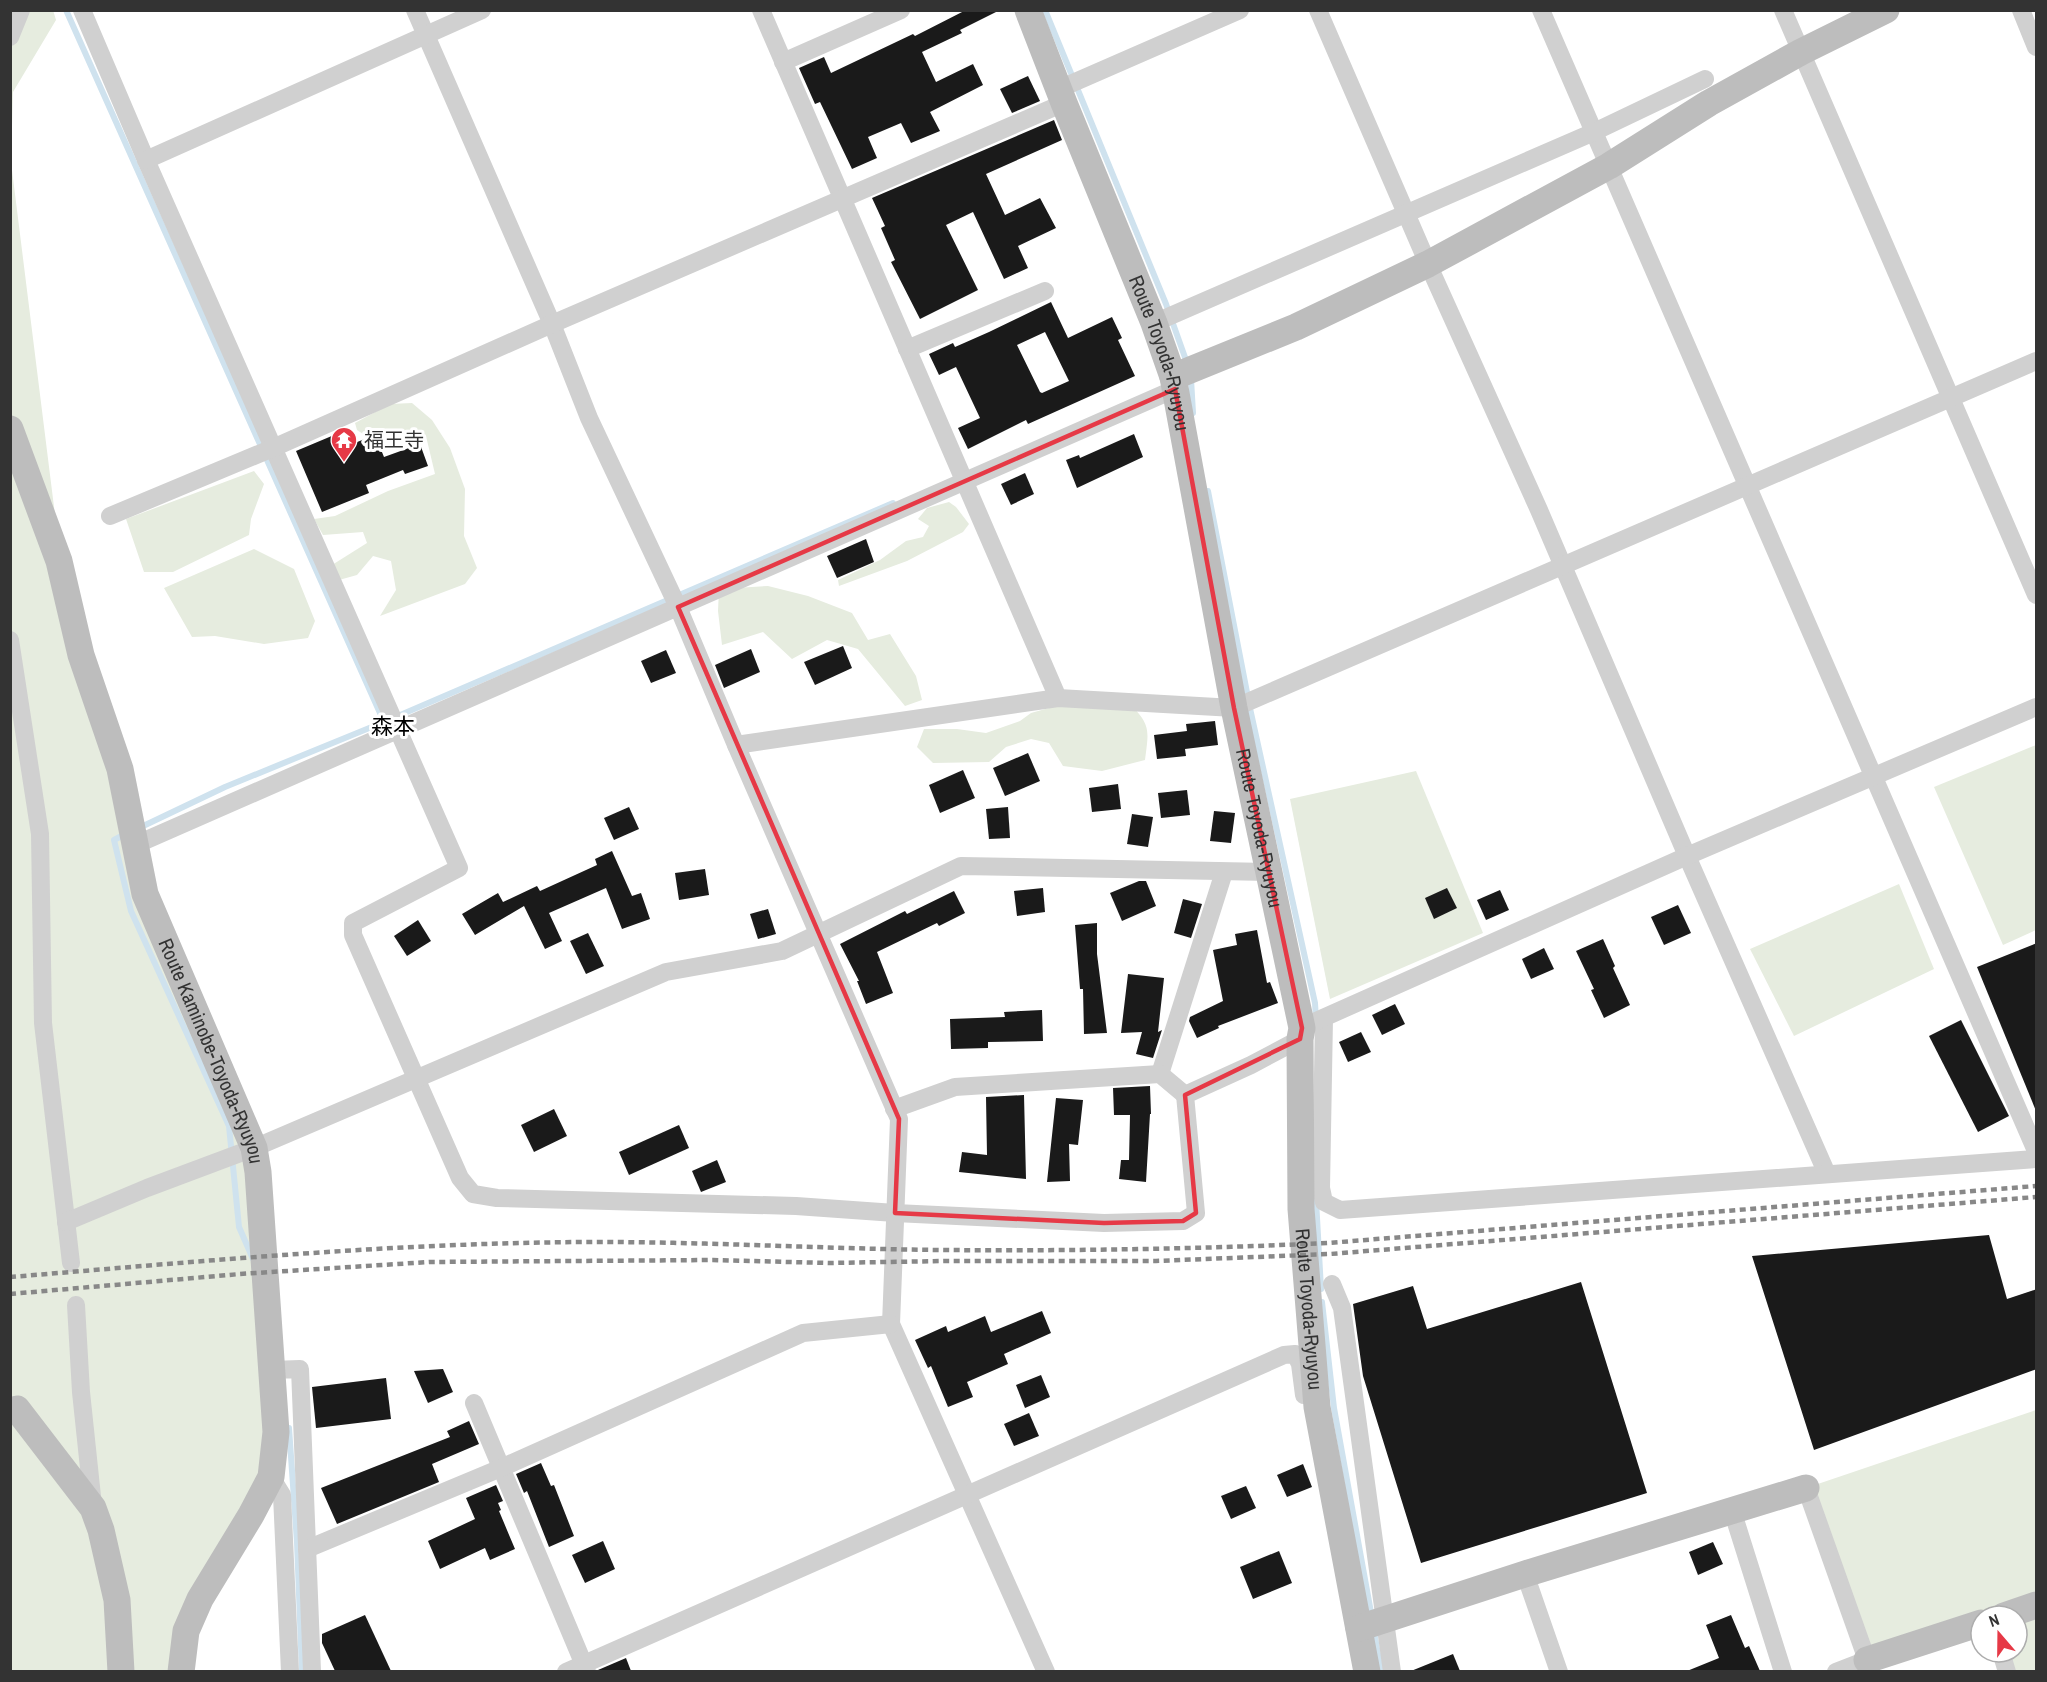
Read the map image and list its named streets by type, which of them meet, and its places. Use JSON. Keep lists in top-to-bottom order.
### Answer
{
  "streets": {
    "main road": ["Route Toyoda-Ryuyou", "Route Kaminobe-Toyoda-Ryuyou"]
  },
  "districts": ["森本"],
  "places": {
    "temple": ["福王寺"]
  },
  "north": "top"
}
